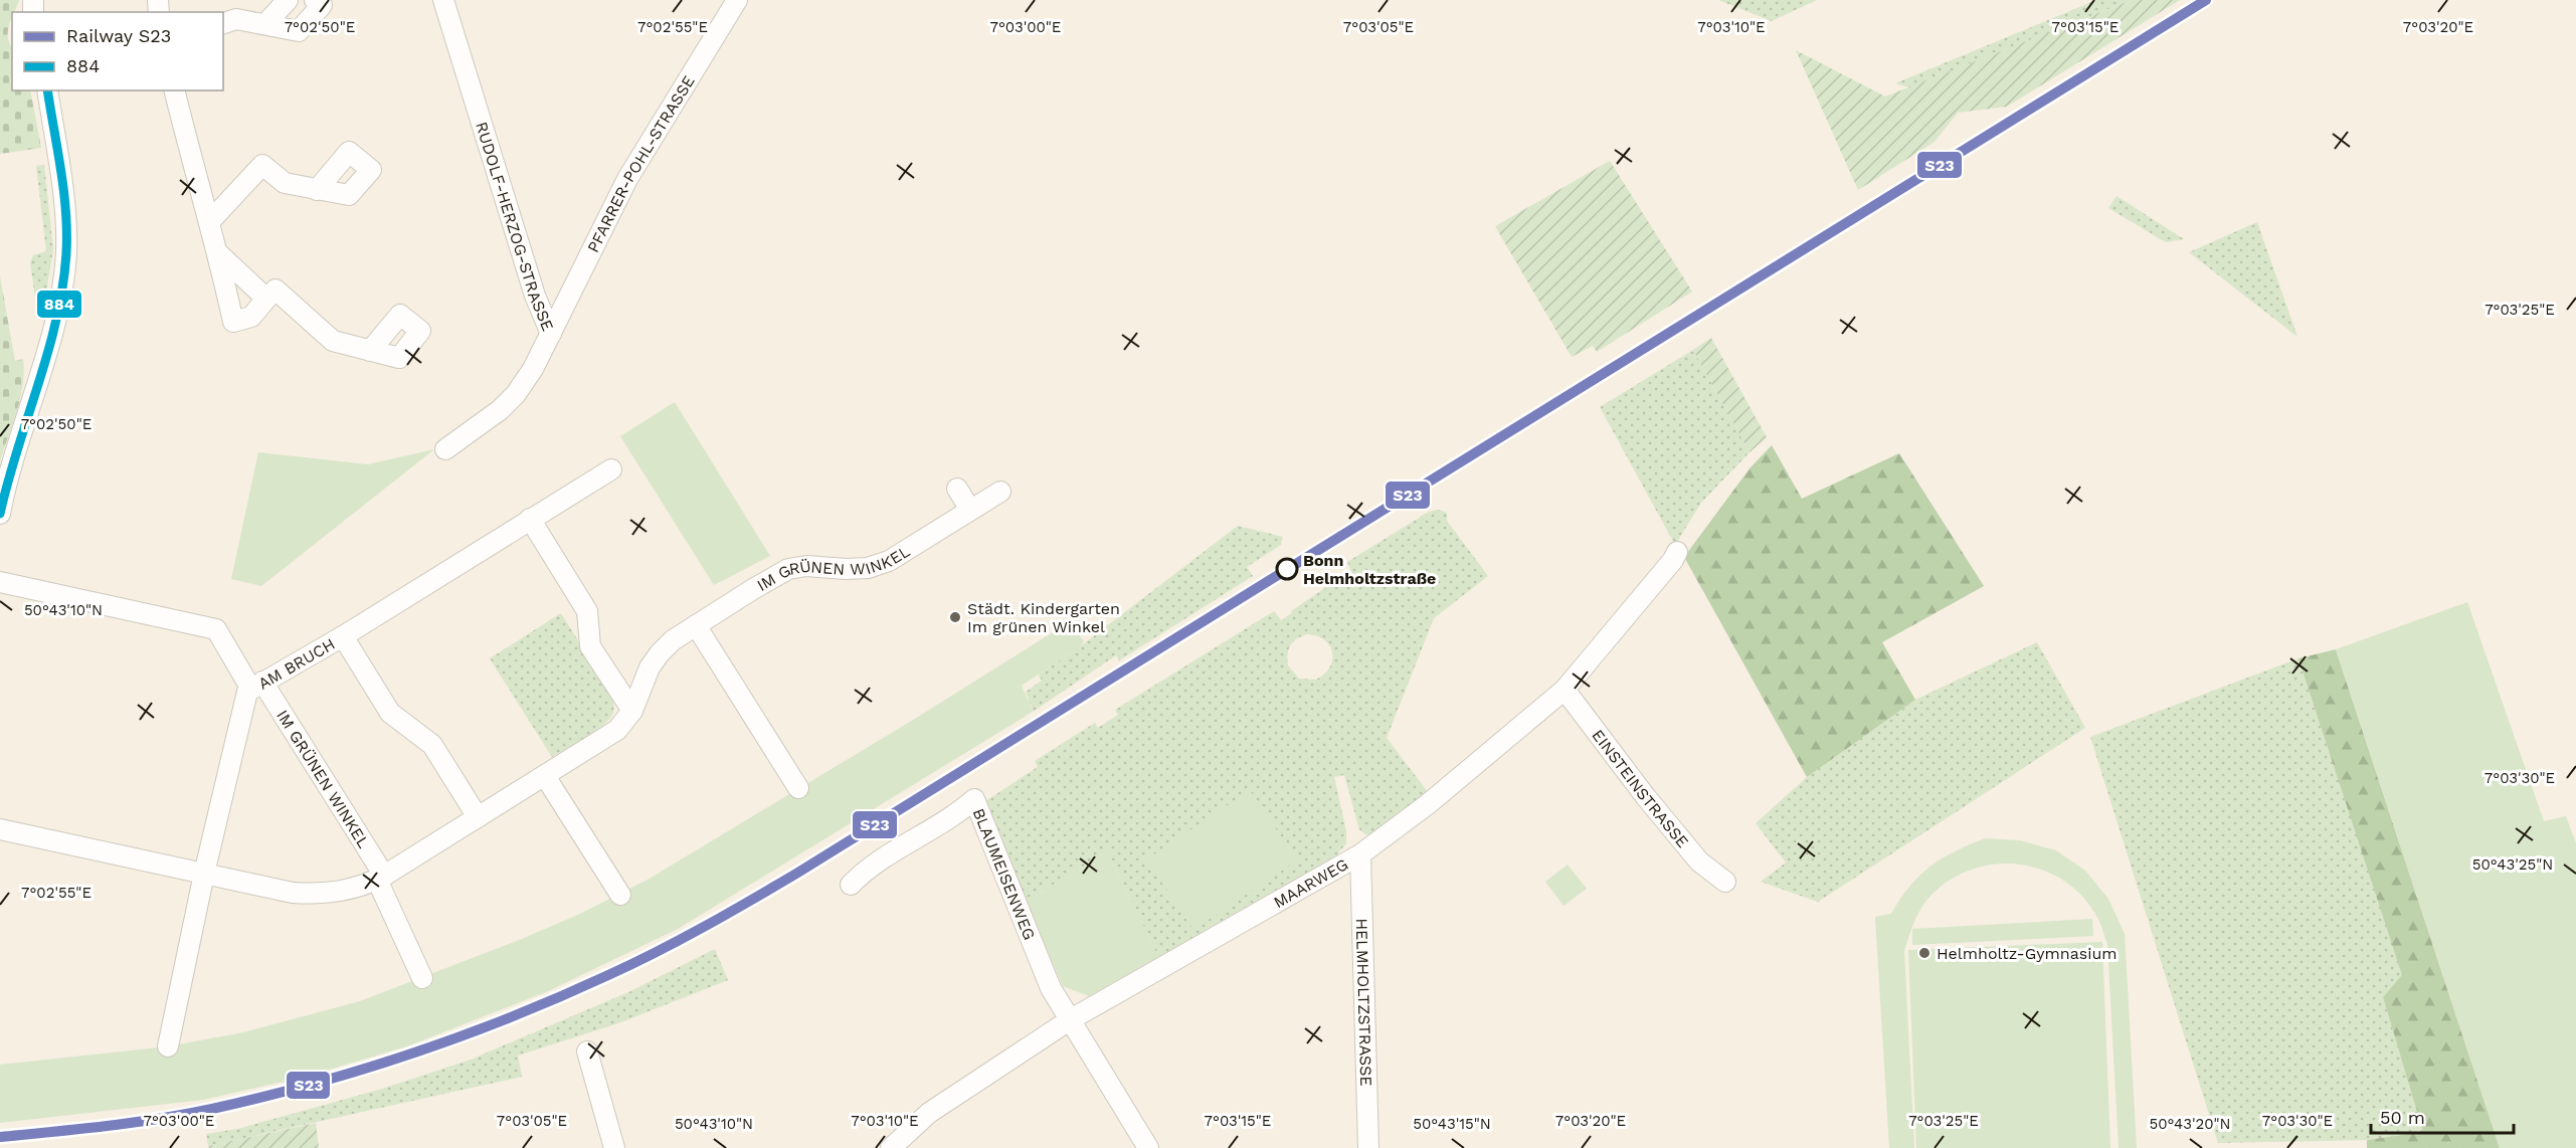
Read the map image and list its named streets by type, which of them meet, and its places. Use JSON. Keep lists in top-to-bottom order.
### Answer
{
  "streets": {
    "street": [
      "PFARRER-POHL-STRASSE",
      "RUDOLF-HERZOG-STRASSE",
      "IM GRÜNEN WINKEL",
      "AM BRUCH",
      "EINSTEINSTRASSE",
      "BLAUMEISENWEG",
      "MAARWEG",
      "HELMHOLTZSTRASSE"
    ]
  },
  "crossings": [
    ["PFARRER-POHL-STRASSE", "RUDOLF-HERZOG-STRASSE"],
    ["IM GRÜNEN WINKEL", "AM BRUCH"],
    ["EINSTEINSTRASSE", "MAARWEG"],
    ["BLAUMEISENWEG", "MAARWEG"],
    ["MAARWEG", "HELMHOLTZSTRASSE"]
  ],
  "places": ["Bonn Helmholtzstraße", "Städt. Kindergarten Im grünen Winkel", "Helmholtz-Gymnasium"],
  "lines": ["rail line S23", "transit line 884"],
  "legend": ["Railway S23", "884"],
  "scale_bar": "50 m",
  "coordinates": [
    "7°02'50\"E",
    "7°02'55\"E",
    "7°03'00\"E",
    "7°03'05\"E",
    "7°03'10\"E",
    "7°03'15\"E",
    "7°03'20\"E",
    "7°03'25\"E",
    "50°43'10\"N",
    "7°03'30\"E",
    "50°43'25\"N",
    "50°43'15\"N",
    "50°43'20\"N"
  ]
}
